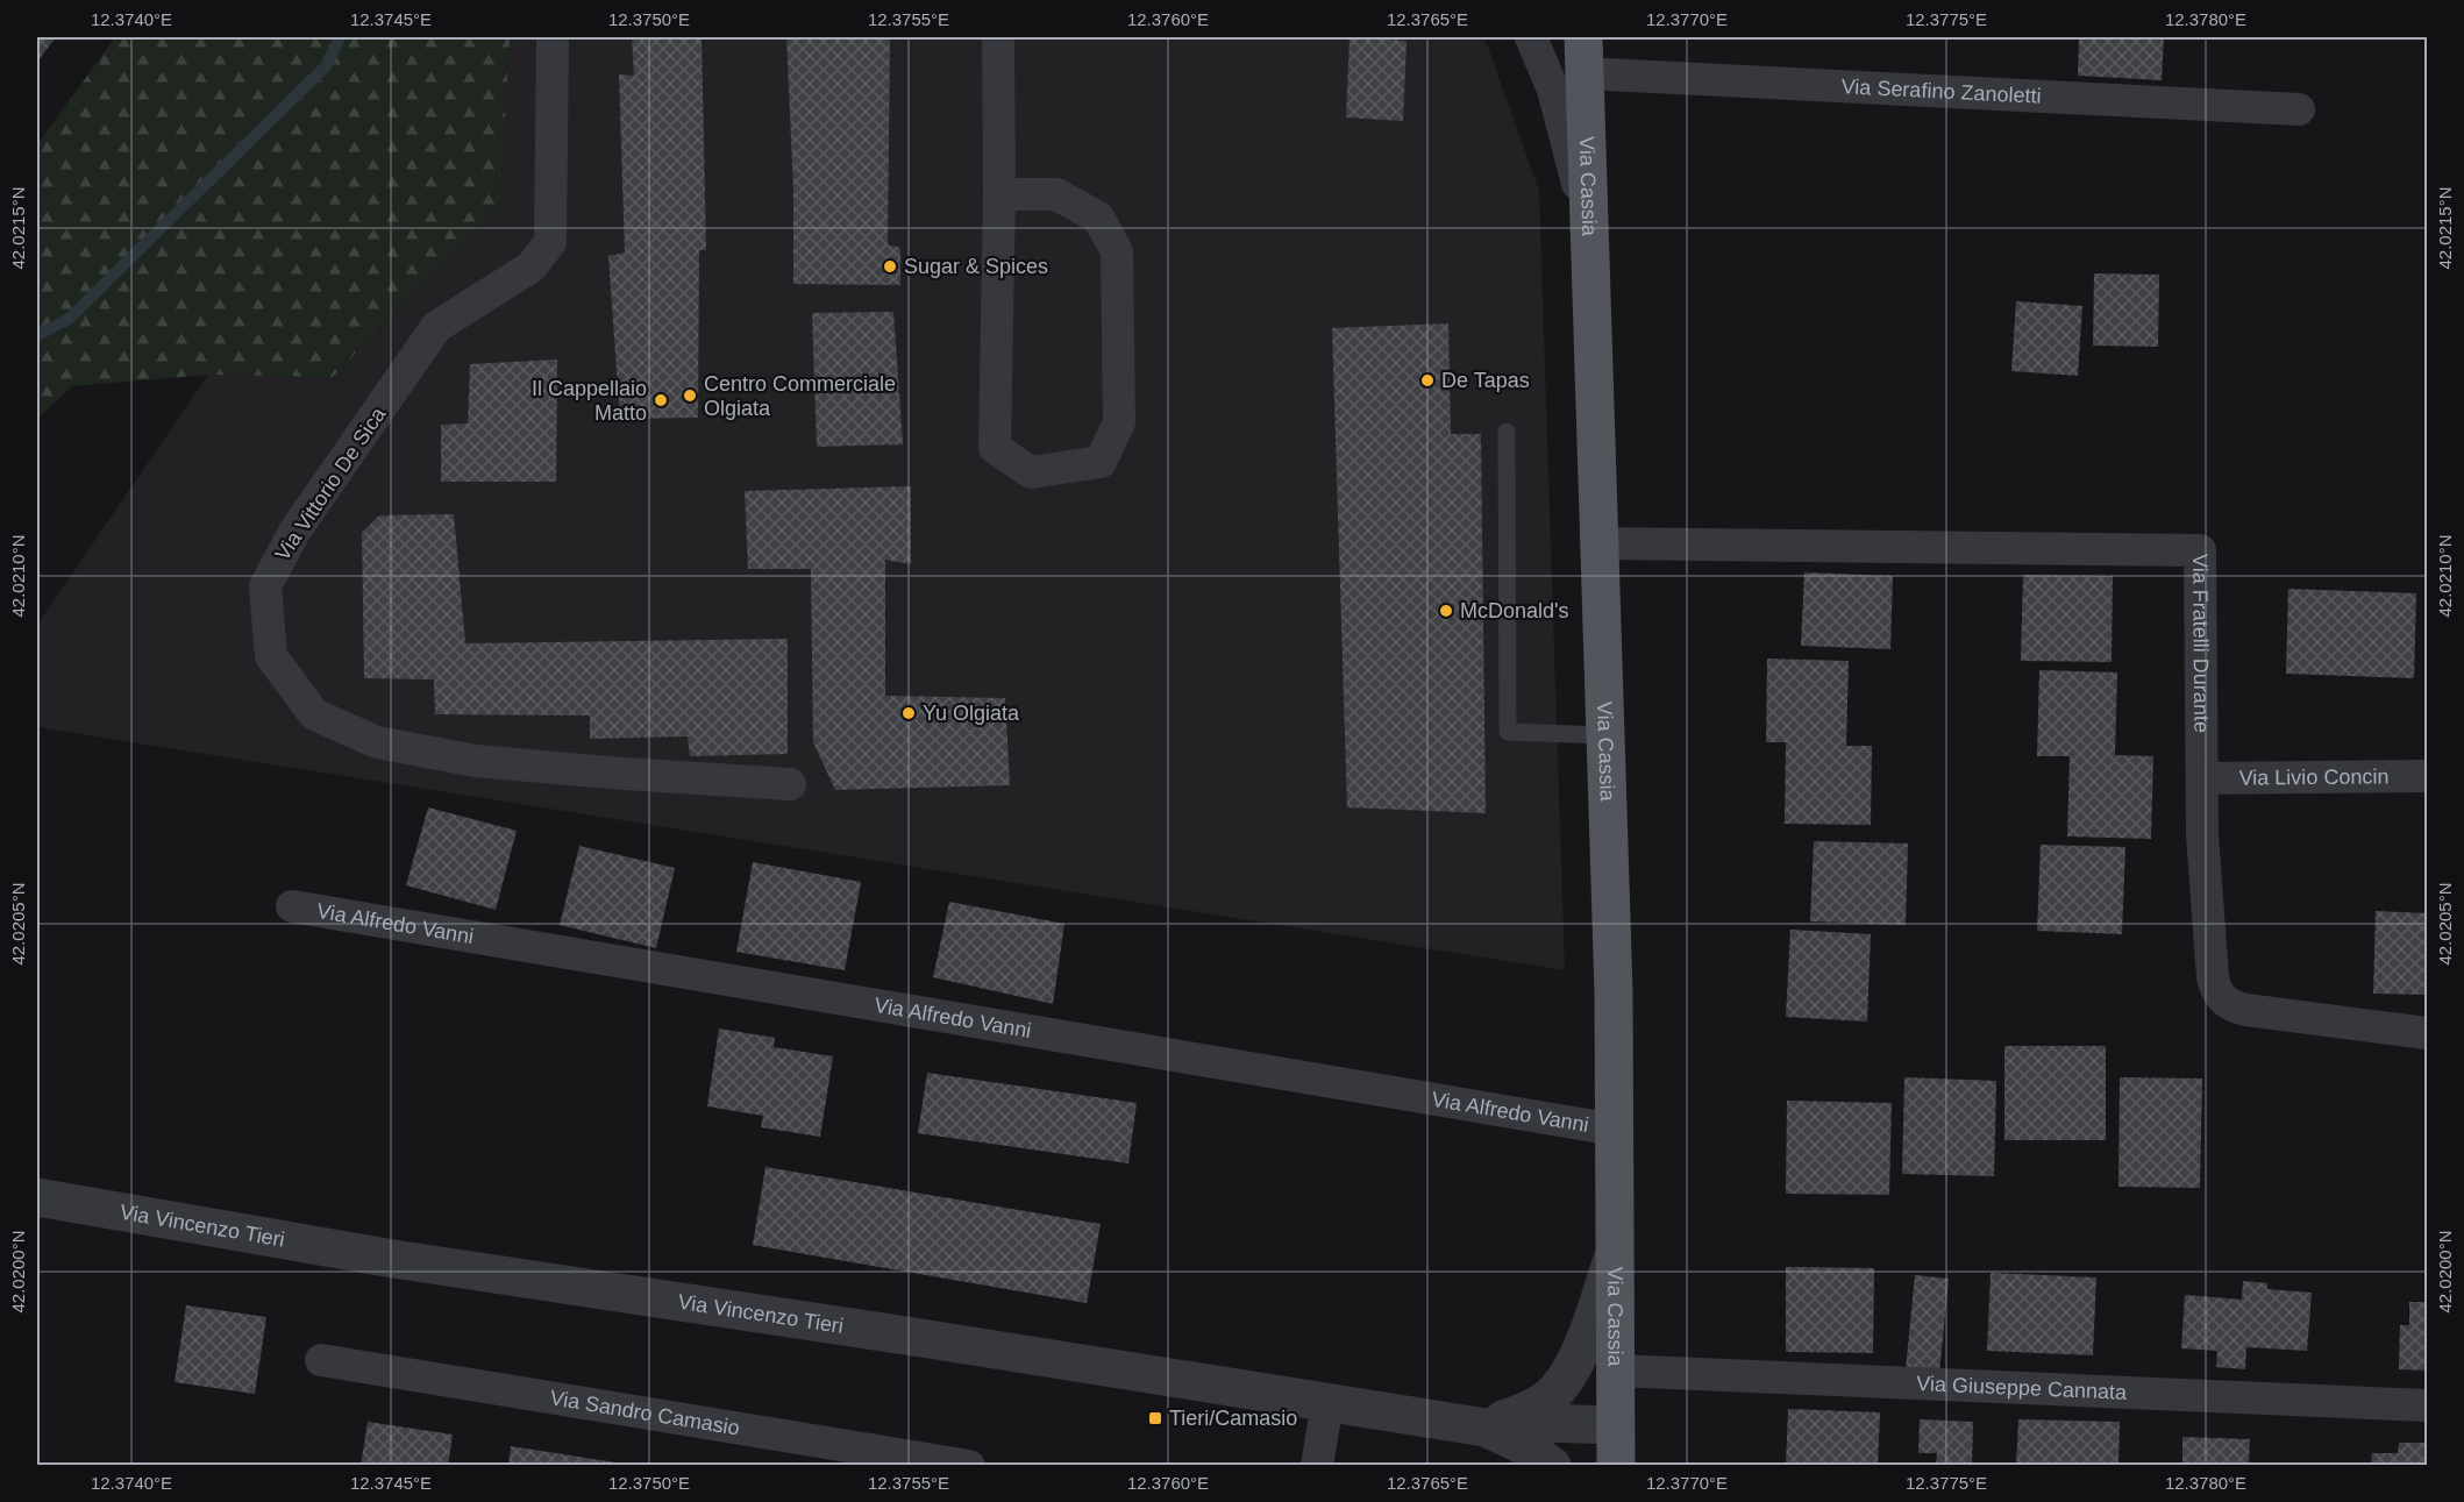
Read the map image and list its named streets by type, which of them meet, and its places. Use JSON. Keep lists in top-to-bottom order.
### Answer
{
  "streets": {
    "main road": ["Via Cassia"],
    "street": [
      "Via Serafino Zanoletti",
      "Via Vittorio De Sica",
      "Via Fratelli Durante",
      "Via Livio Concin",
      "Via Alfredo Vanni",
      "Via Vincenzo Tieri",
      "Via Giuseppe Cannata",
      "Via Sandro Camasio"
    ]
  },
  "crossings": [
    ["Via Serafino Zanoletti", "Via Cassia"],
    ["Via Cassia", "Via Fratelli Durante"],
    ["Via Cassia", "Via Alfredo Vanni"],
    ["Via Cassia", "Via Vincenzo Tieri"],
    ["Via Cassia", "Via Giuseppe Cannata"],
    ["Via Fratelli Durante", "Via Livio Concin"]
  ],
  "places": {
    "other": [
      "Sugar & Spices",
      "De Tapas",
      "Centro Commerciale Olgiata",
      "Il Cappellaio Matto",
      "McDonald's",
      "Yu Olgiata"
    ],
    "transit": ["Tieri/Camasio"]
  },
  "coordinates": [
    "12.3740°E",
    "12.3745°E",
    "12.3750°E",
    "12.3755°E",
    "12.3760°E",
    "12.3765°E",
    "12.3770°E",
    "12.3775°E",
    "12.3780°E",
    "42.0215°N",
    "42.0210°N",
    "42.0205°N",
    "42.0200°N"
  ]
}
